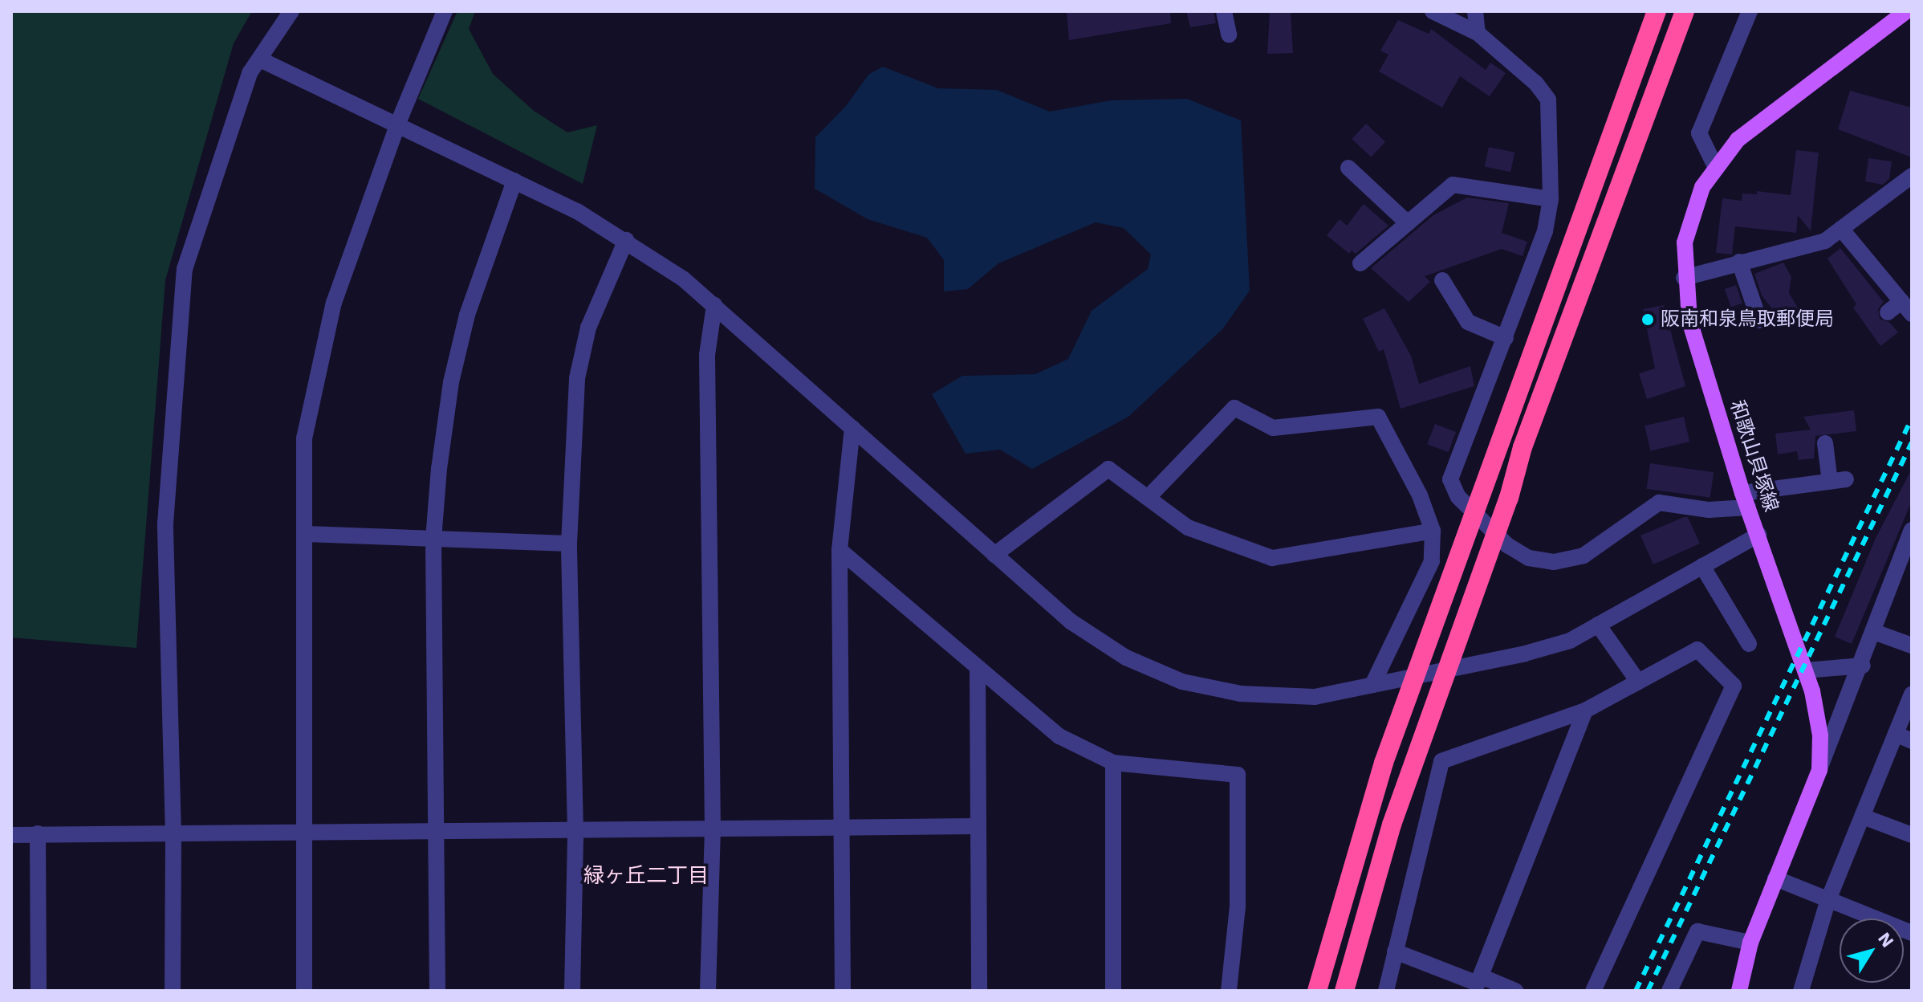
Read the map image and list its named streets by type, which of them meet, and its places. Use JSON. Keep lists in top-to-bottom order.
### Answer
{
  "streets": {
    "main road": ["和歌山貝塚線"]
  },
  "districts": ["緑ヶ丘二丁目"],
  "places": ["阪南和泉鳥取郵便局"],
  "north": "top right"
}
